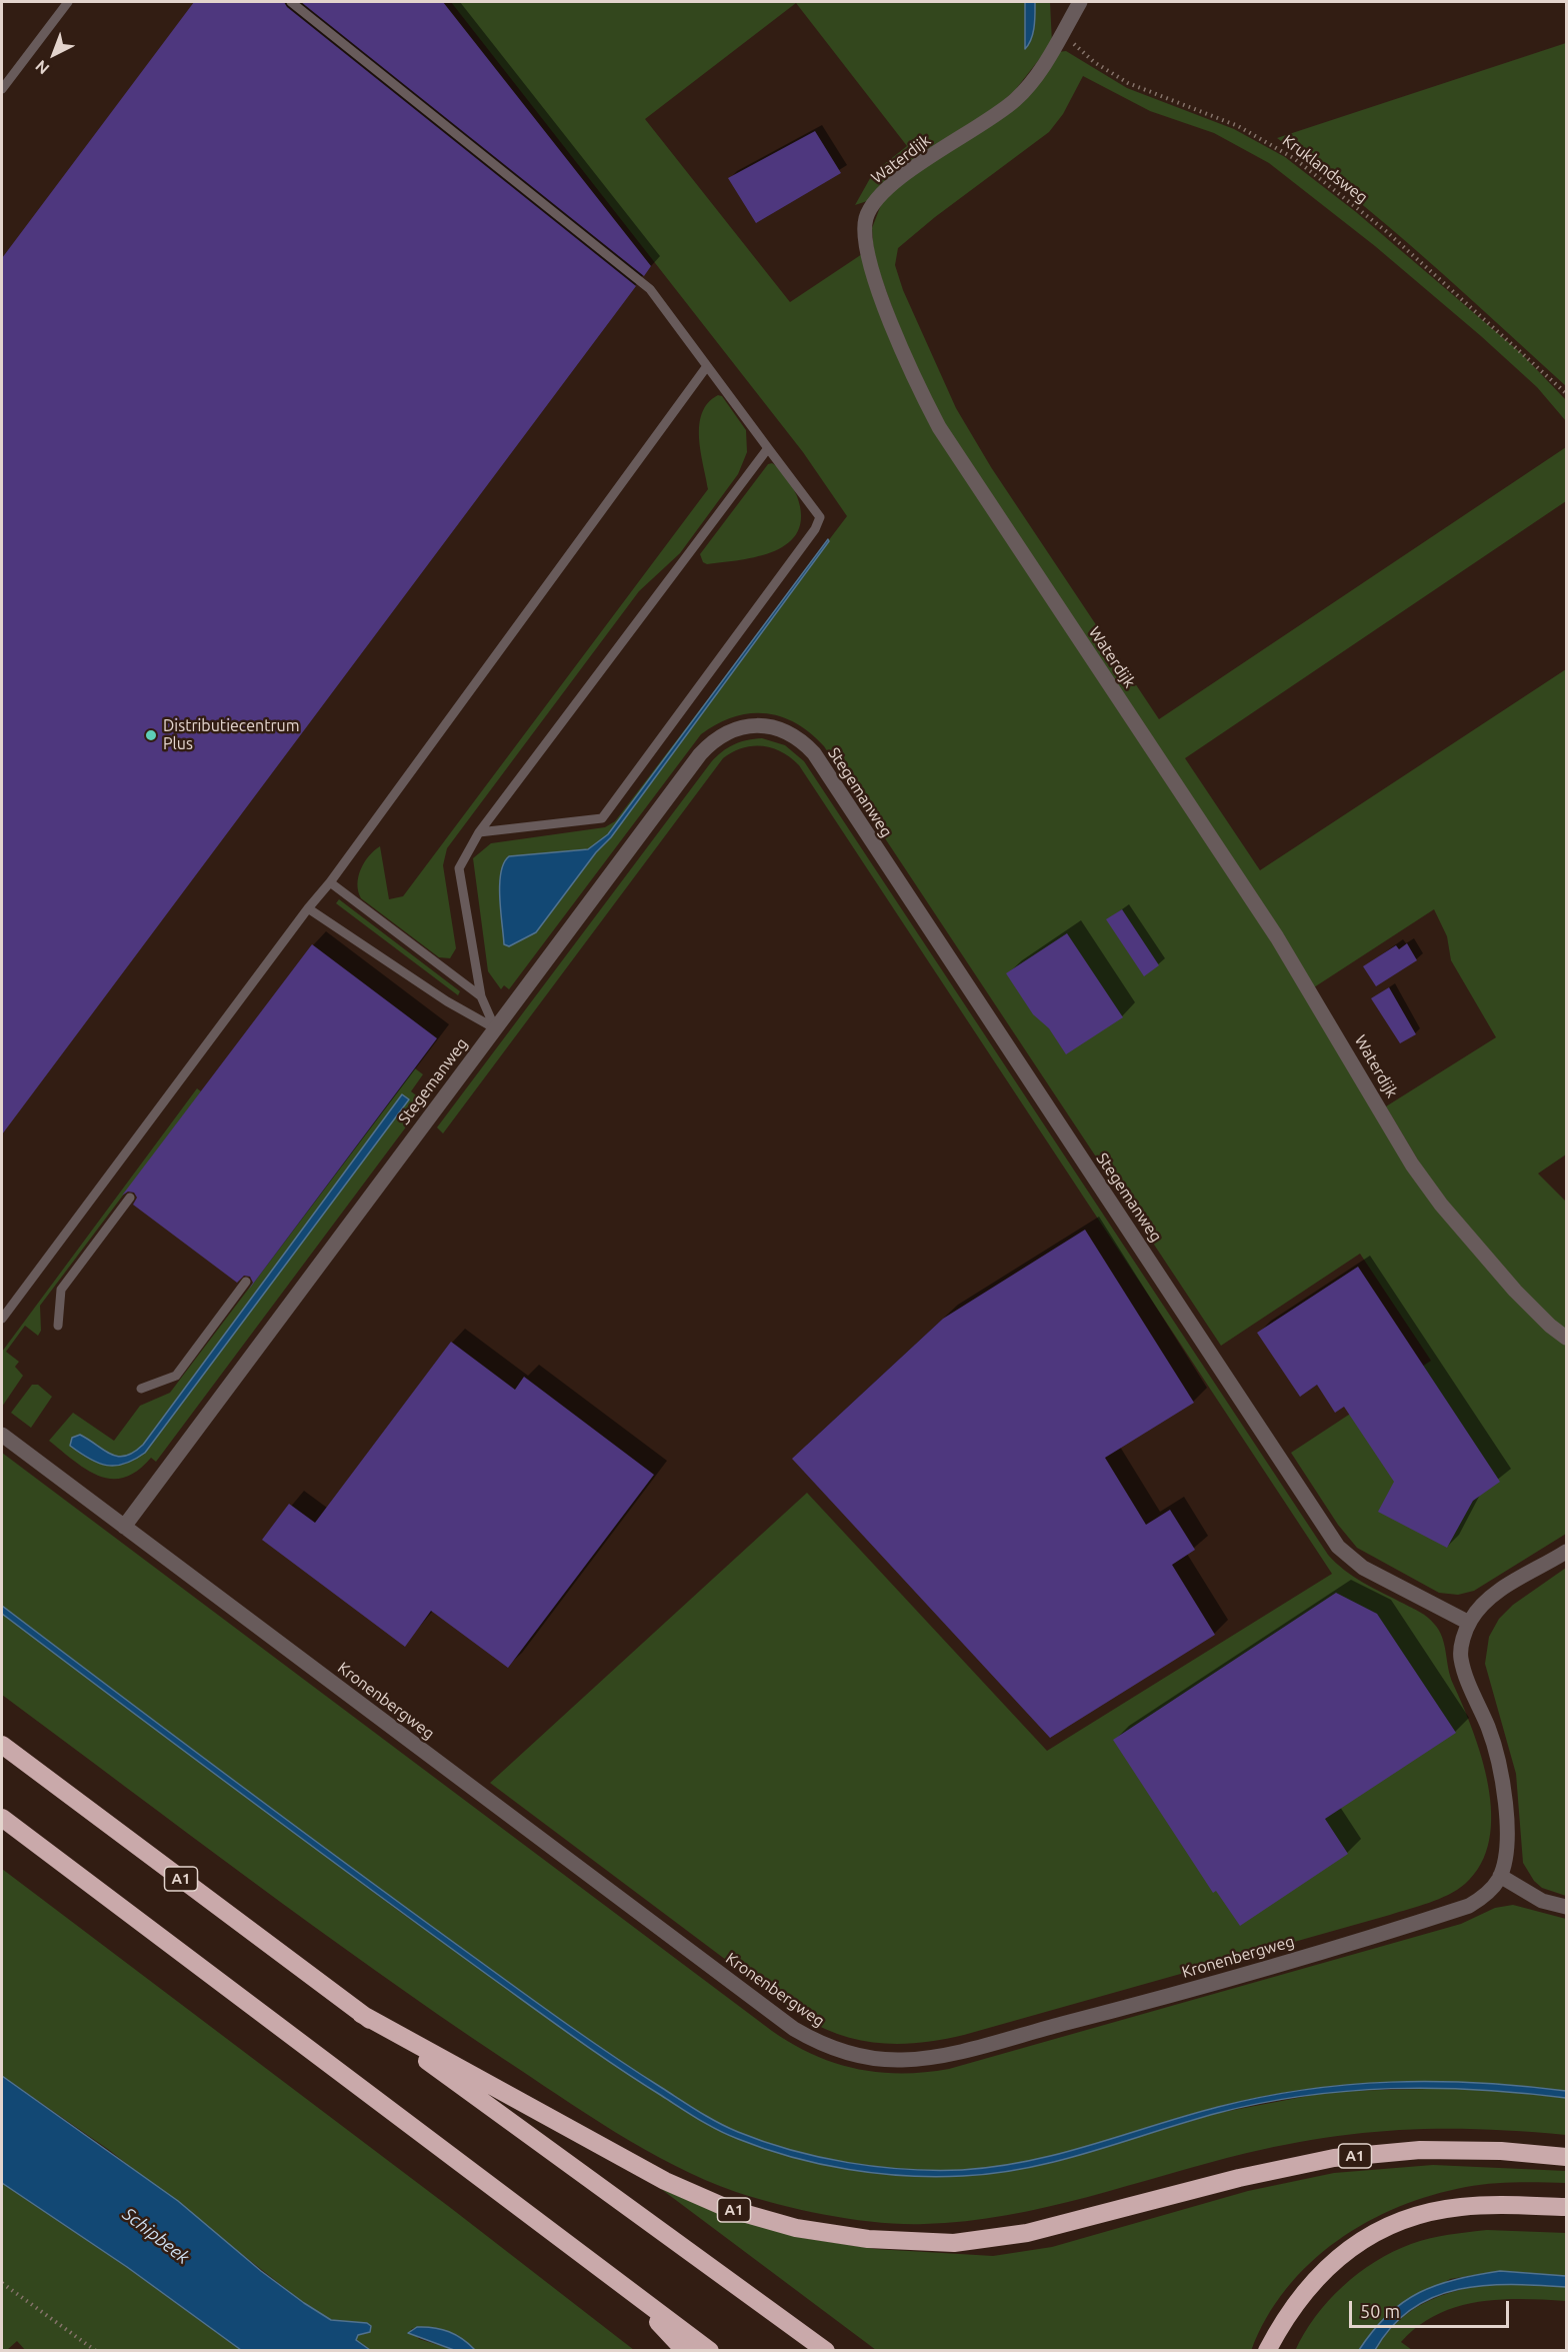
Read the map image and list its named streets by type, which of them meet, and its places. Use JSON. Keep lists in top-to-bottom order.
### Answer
{
  "streets": {
    "highway": ["A1"],
    "street": ["Waterdijk", "Stegemanweg", "Kronenbergweg"],
    "path": ["Kruklandsweg"]
  },
  "crossings": [
    ["Waterdijk", "Kruklandsweg"],
    ["Stegemanweg", "Kronenbergweg"]
  ],
  "water": ["Schipbeek"],
  "places": ["Distributiecentrum Plus"],
  "scale_bar": "50 m",
  "north": "bottom left"
}
